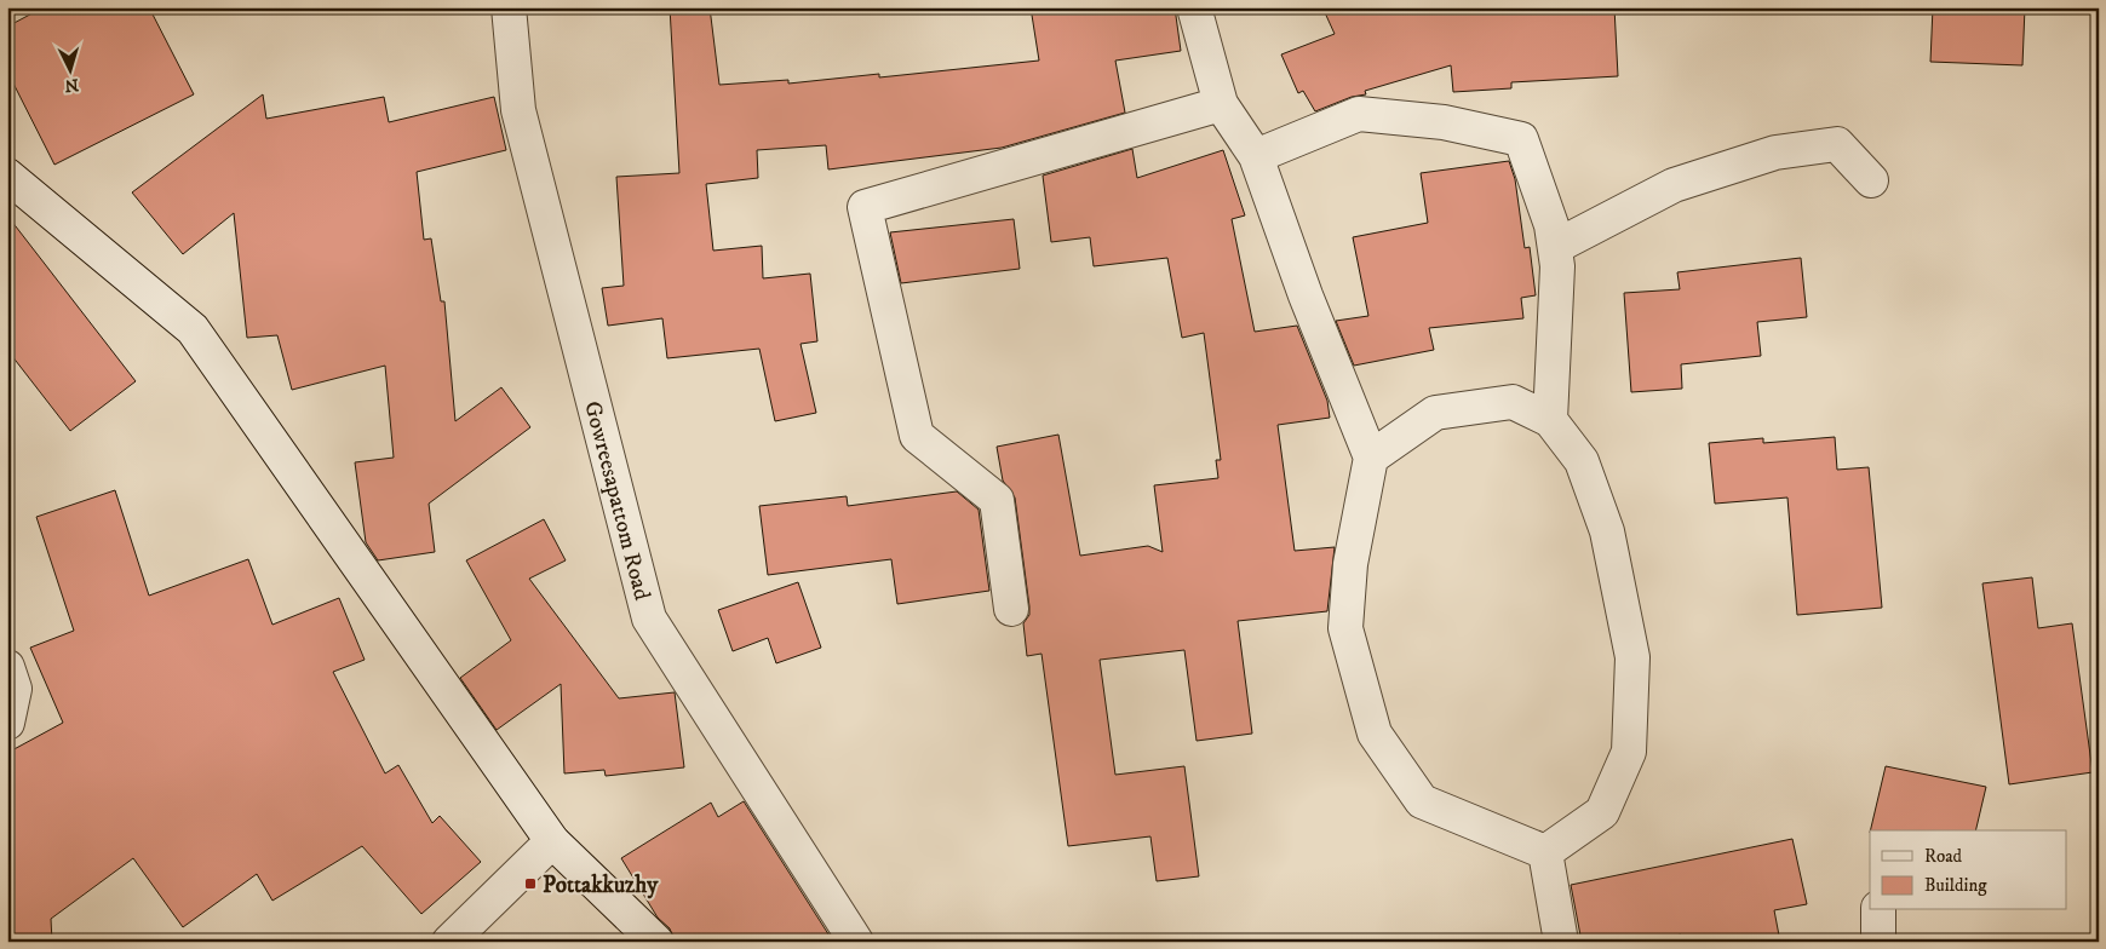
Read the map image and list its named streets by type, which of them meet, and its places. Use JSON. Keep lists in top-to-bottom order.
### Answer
{
  "streets": {
    "street": ["Gowreesapattom Road"]
  },
  "places": {
    "transit": ["Pottakkuzhy"]
  },
  "legend": ["Road", "Building"],
  "north": "bottom"
}
